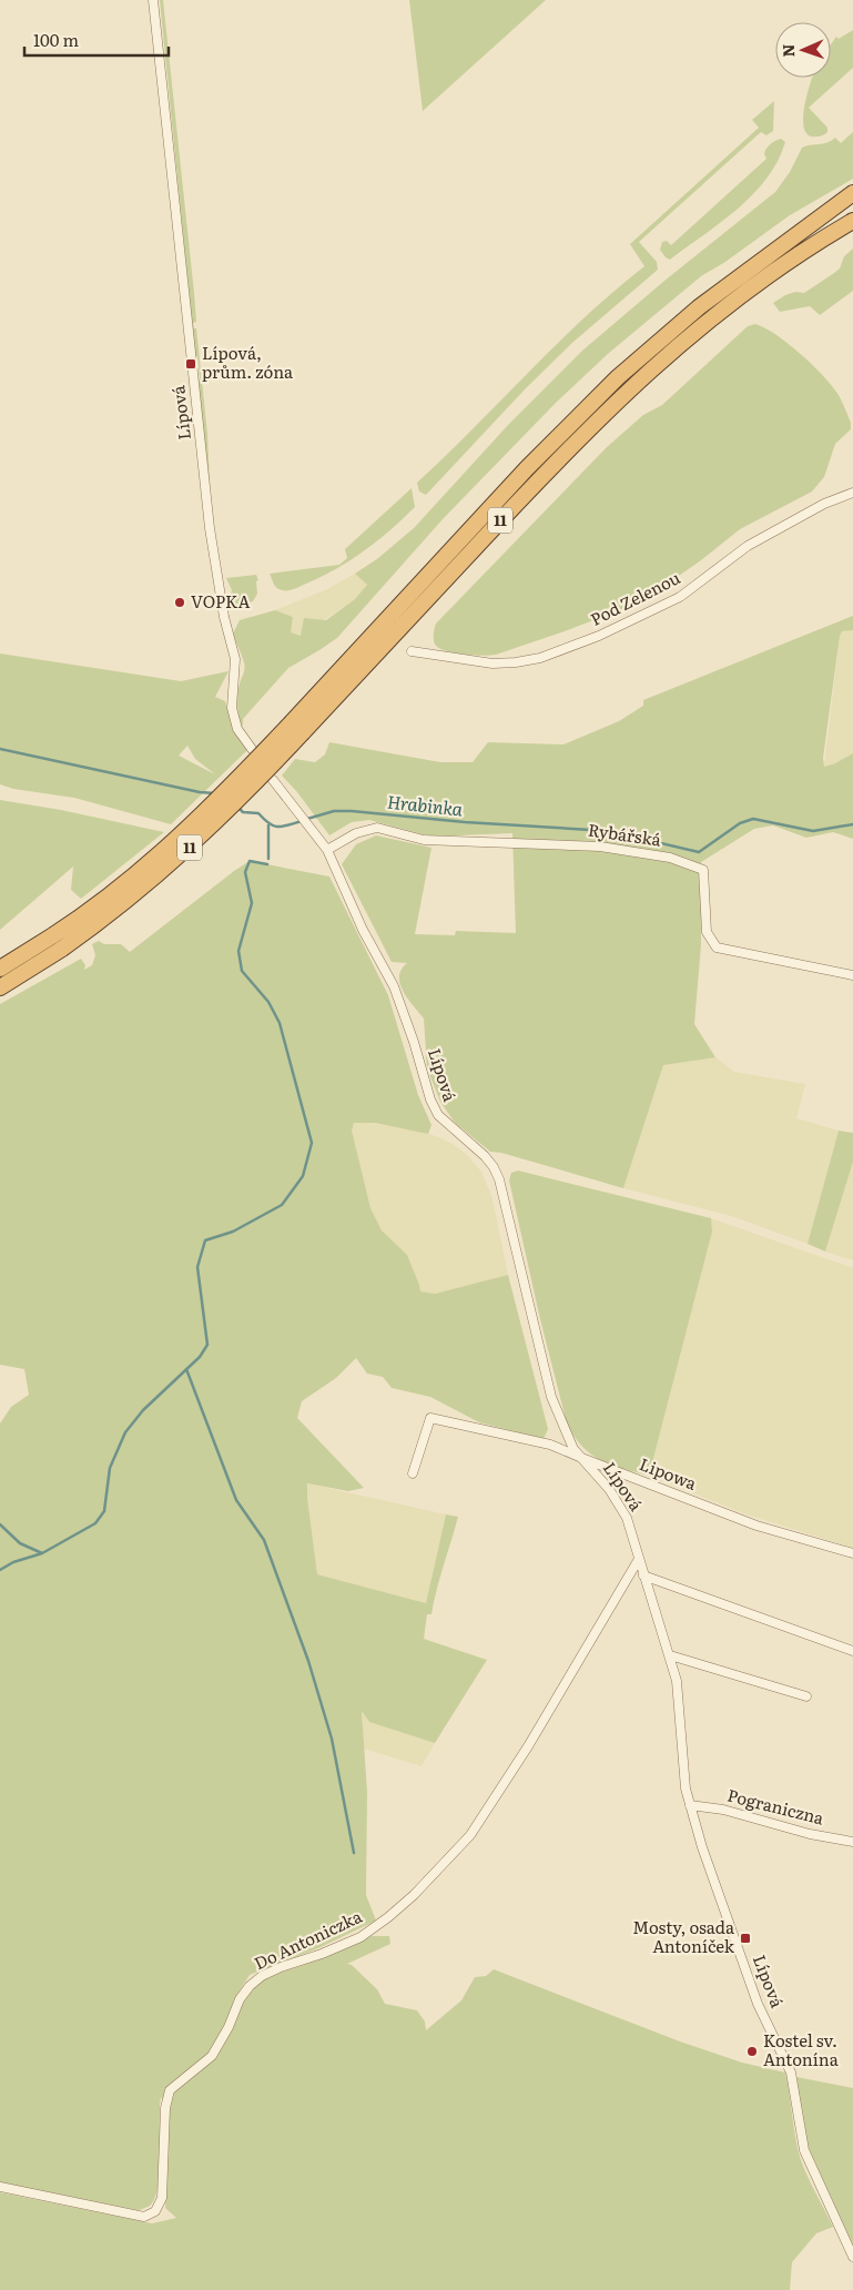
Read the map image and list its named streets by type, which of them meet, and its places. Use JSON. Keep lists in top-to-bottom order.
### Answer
{
  "streets": {
    "highway": ["11"],
    "street": [
      "Lípová",
      "Pod Zelenou",
      "Rybářská",
      "Lipowa",
      "Pograniczna",
      "Do Antoniczka"
    ]
  },
  "crossings": [
    ["Lípová", "Rybářská"],
    ["Lípová", "Lipowa"],
    ["Lípová", "Pograniczna"],
    ["Lípová", "Do Antoniczka"]
  ],
  "water": ["Hrabinka"],
  "places": {
    "transit": ["Lípová, prům. zóna", "Mosty, osada Antoníček"],
    "other": ["VOPKA", "Kostel sv. Antonína"]
  },
  "scale_bar": "100 m",
  "north": "left"
}
